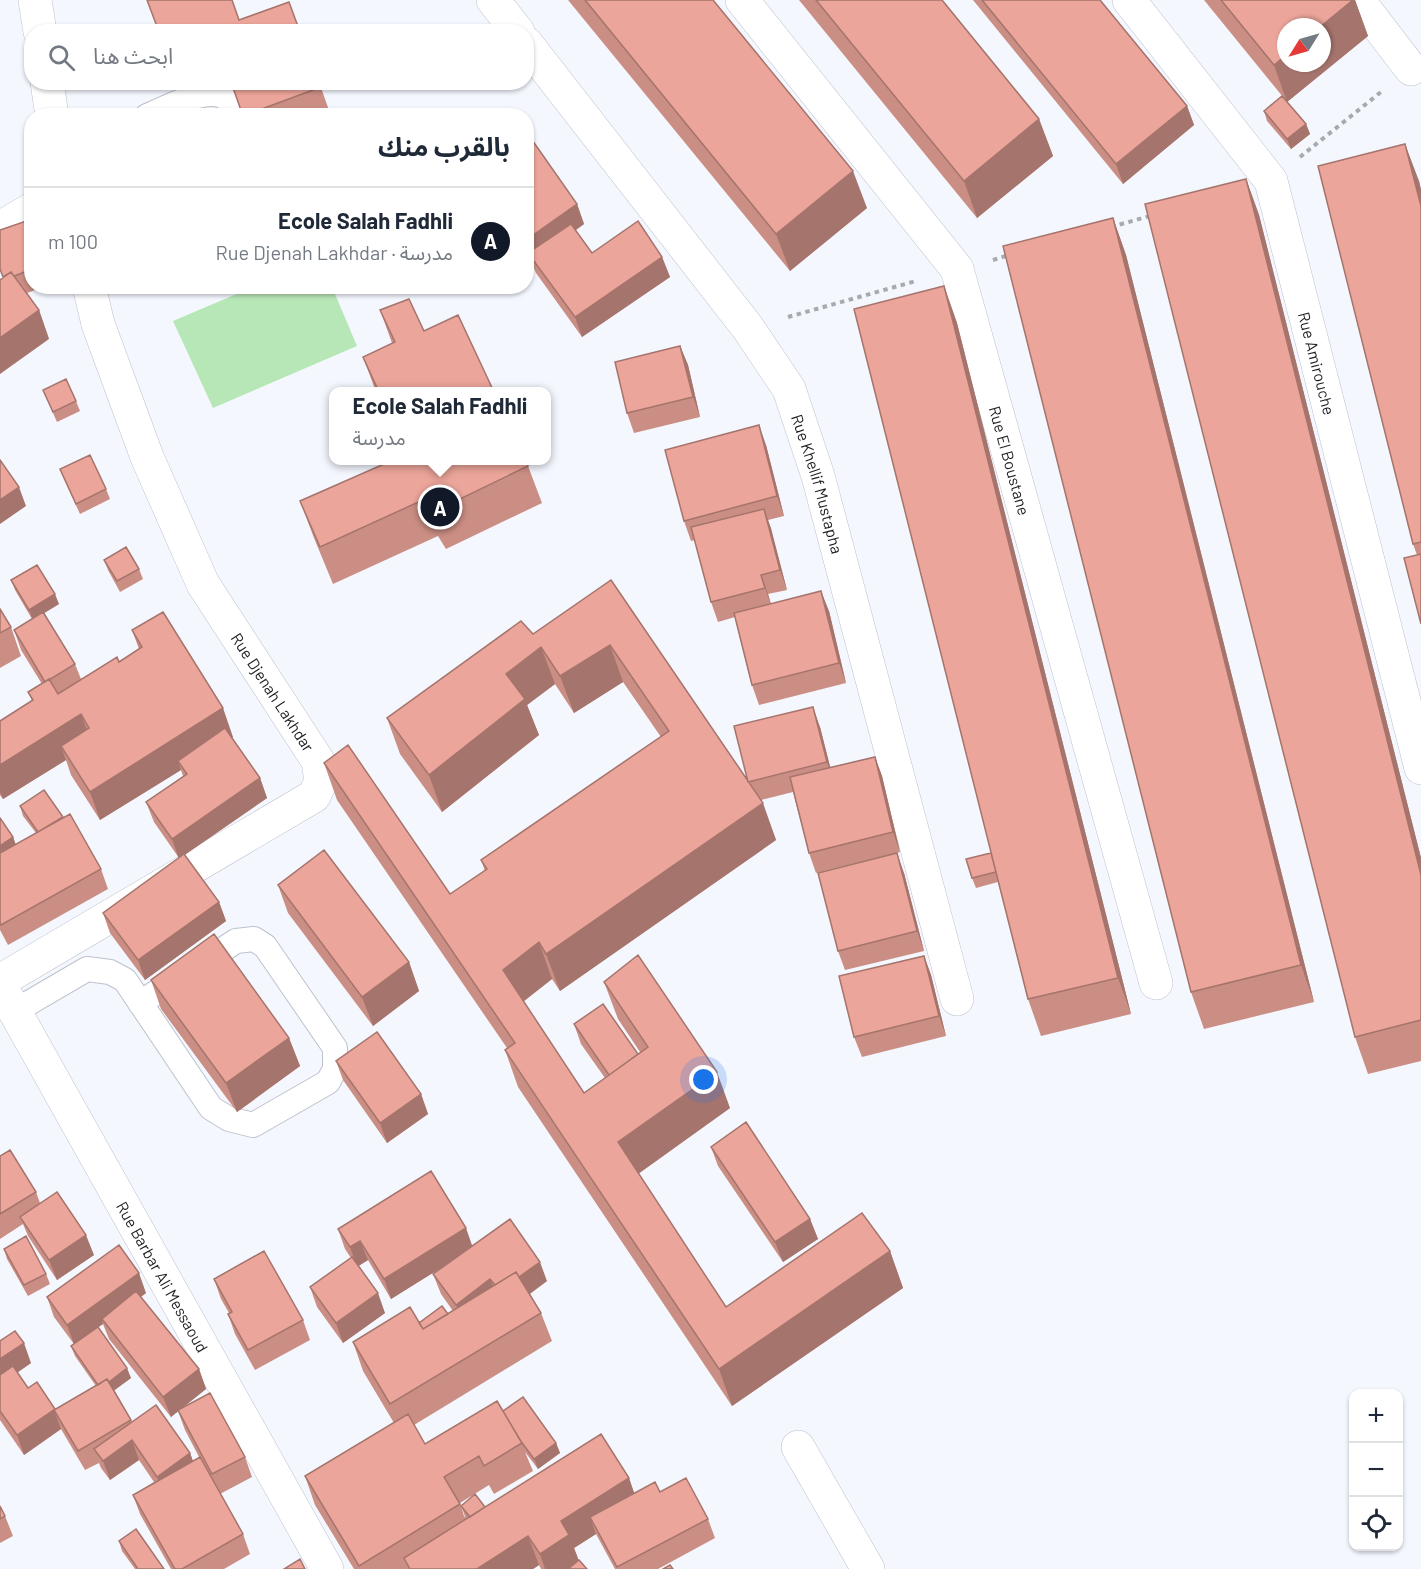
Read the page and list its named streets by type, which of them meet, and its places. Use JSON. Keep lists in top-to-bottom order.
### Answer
{
  "streets": {
    "street": [
      "Rue Amirouche",
      "Rue El Boustane",
      "Rue Khellif Mustapha",
      "Rue Djenah Lakhdar",
      "Rue Barbar Ali Messaoud"
    ]
  },
  "crossings": [
    ["Rue Djenah Lakhdar", "Rue Barbar Ali Messaoud"]
  ],
  "north": "bottom left",
  "page": {
    "search": "ابحث هنا",
    "heading": "بالقرب منك",
    "list": [
      {
        "mark": "A",
        "name": "Ecole Salah Fadhli",
        "note": "مدرسة · Rue Djenah Lakhdar",
        "value": "100 m"
      }
    ],
    "popup": ["Ecole Salah Fadhli", "مدرسة"],
    "pins": "A",
    "map_buttons": ["+", "−"]
  }
}
